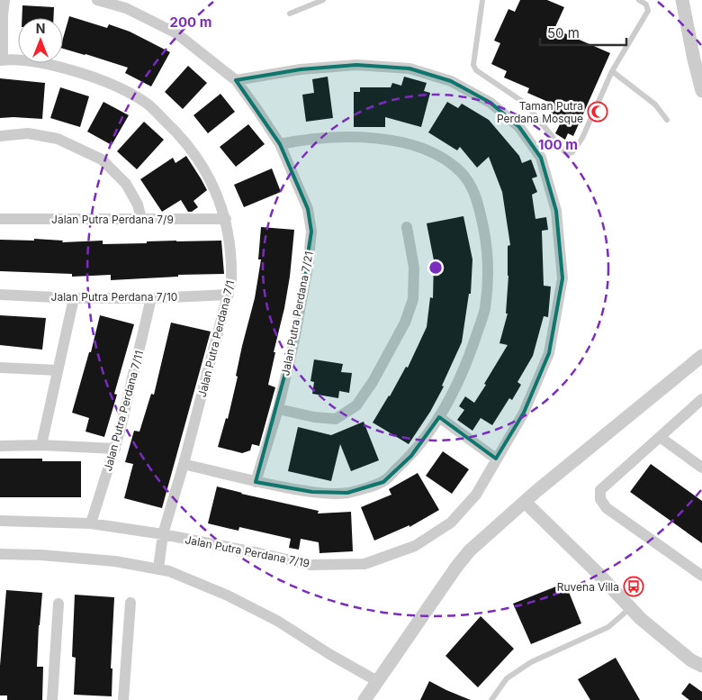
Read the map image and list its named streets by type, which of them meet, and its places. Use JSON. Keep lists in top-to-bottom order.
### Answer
{
  "streets": {
    "street": [
      "Jalan Putra Perdana 7/9",
      "Jalan Putra Perdana 7/10",
      "Jalan Putra Perdana 7/21",
      "Jalan Putra Perdana 7/1",
      "Jalan Putra Perdana 7/11",
      "Jalan Putra Perdana 7/19"
    ]
  },
  "crossings": [
    ["Jalan Putra Perdana 7/9", "Jalan Putra Perdana 7/1"],
    ["Jalan Putra Perdana 7/10", "Jalan Putra Perdana 7/1"],
    ["Jalan Putra Perdana 7/10", "Jalan Putra Perdana 7/11"],
    ["Jalan Putra Perdana 7/21", "Jalan Putra Perdana 7/19"],
    ["Jalan Putra Perdana 7/1", "Jalan Putra Perdana 7/19"],
    ["Jalan Putra Perdana 7/11", "Jalan Putra Perdana 7/19"]
  ],
  "places": {
    "mosque": ["Taman Putra Perdana Mosque"],
    "bus stop": ["Ruvena Villa"]
  },
  "scale_bar": "50 m",
  "north": "top",
  "rings": ["200 m", "100 m"]
}
